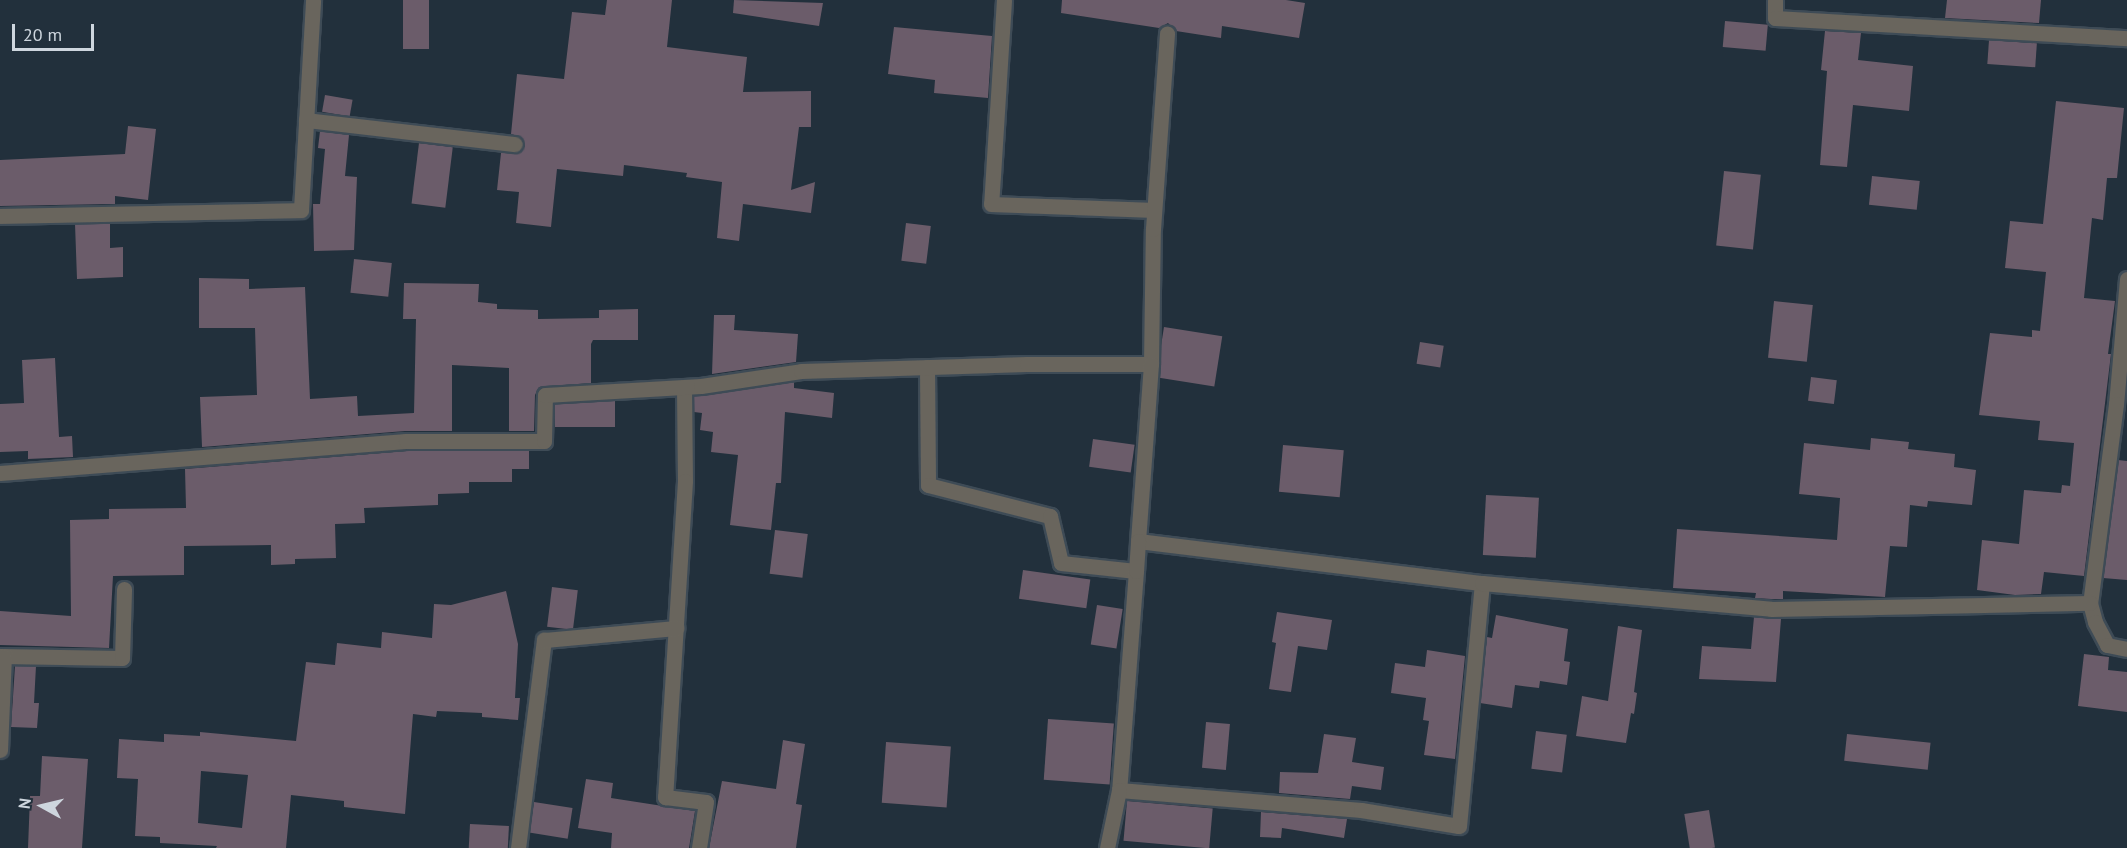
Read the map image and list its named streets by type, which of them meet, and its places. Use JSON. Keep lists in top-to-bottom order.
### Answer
{
  "scale_bar": "20 m",
  "north": "left"
}
